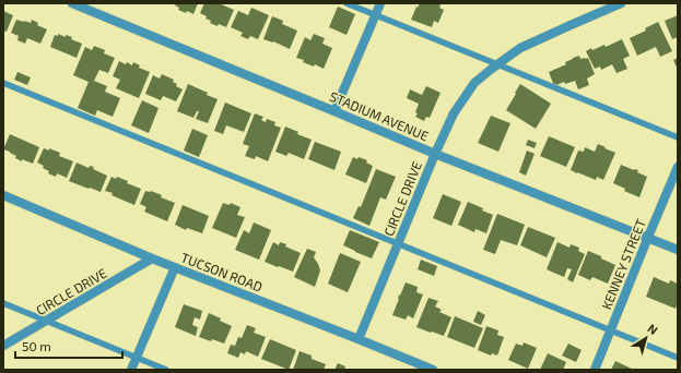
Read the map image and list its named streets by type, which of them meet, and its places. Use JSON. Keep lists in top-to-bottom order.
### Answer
{
  "streets": {
    "street": [
      "STADIUM AVENUE",
      "CIRCLE DRIVE",
      "KENNEY STREET",
      "TUCSON ROAD"
    ]
  },
  "crossings": [
    ["STADIUM AVENUE", "CIRCLE DRIVE"],
    ["STADIUM AVENUE", "KENNEY STREET"],
    ["CIRCLE DRIVE", "TUCSON ROAD"]
  ],
  "scale_bar": "50 m",
  "north": "top right"
}
